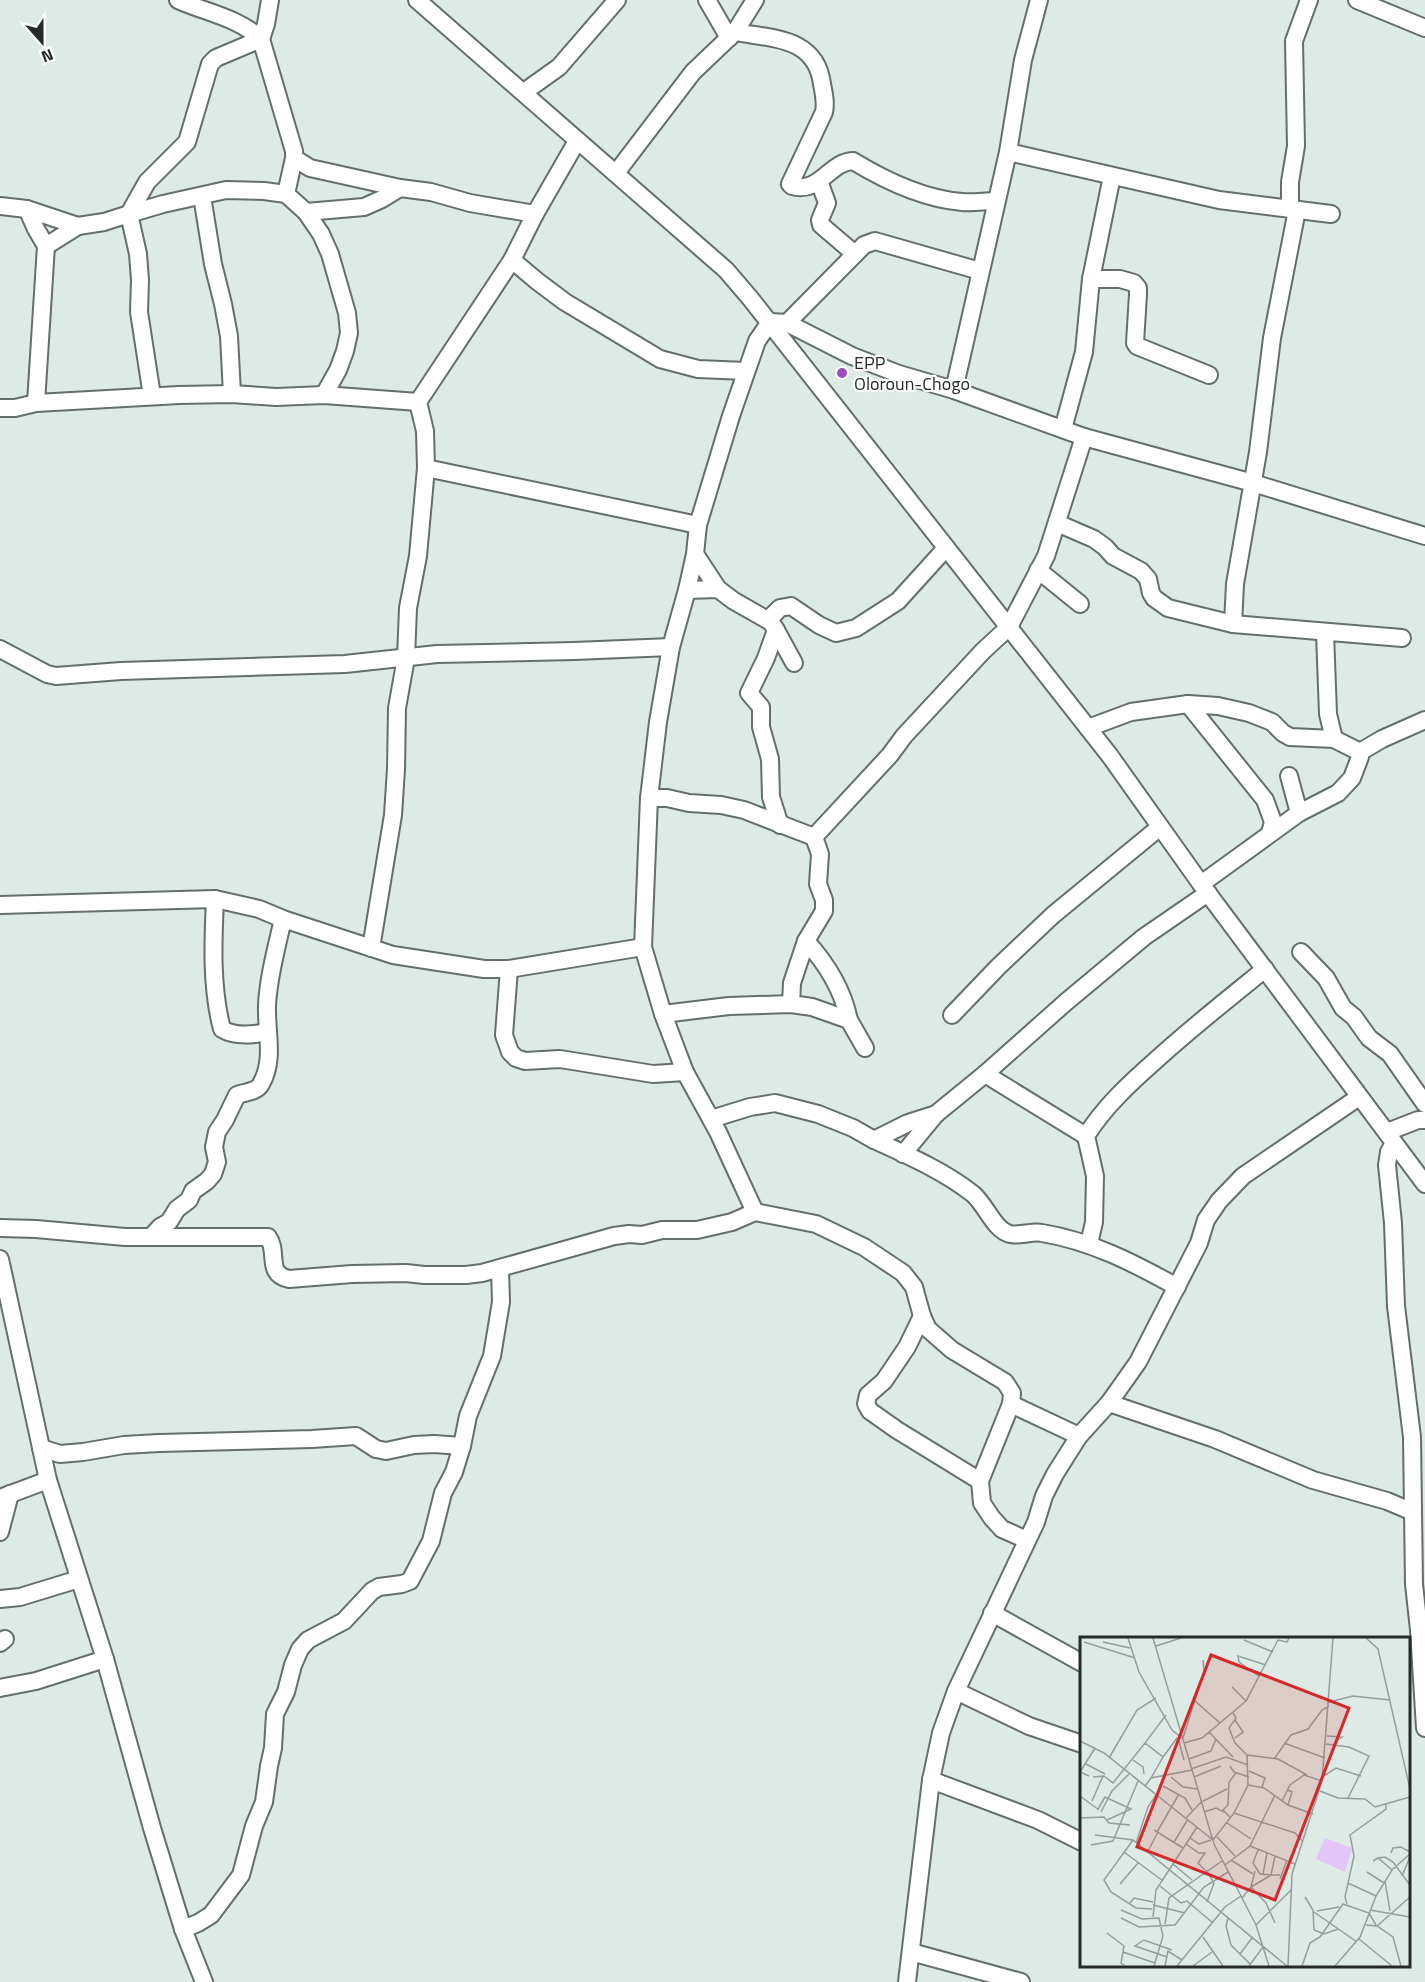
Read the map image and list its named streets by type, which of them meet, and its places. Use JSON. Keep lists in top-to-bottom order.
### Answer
{
  "places": ["EPP Oloroun-Chogo"],
  "north": "bottom"
}
